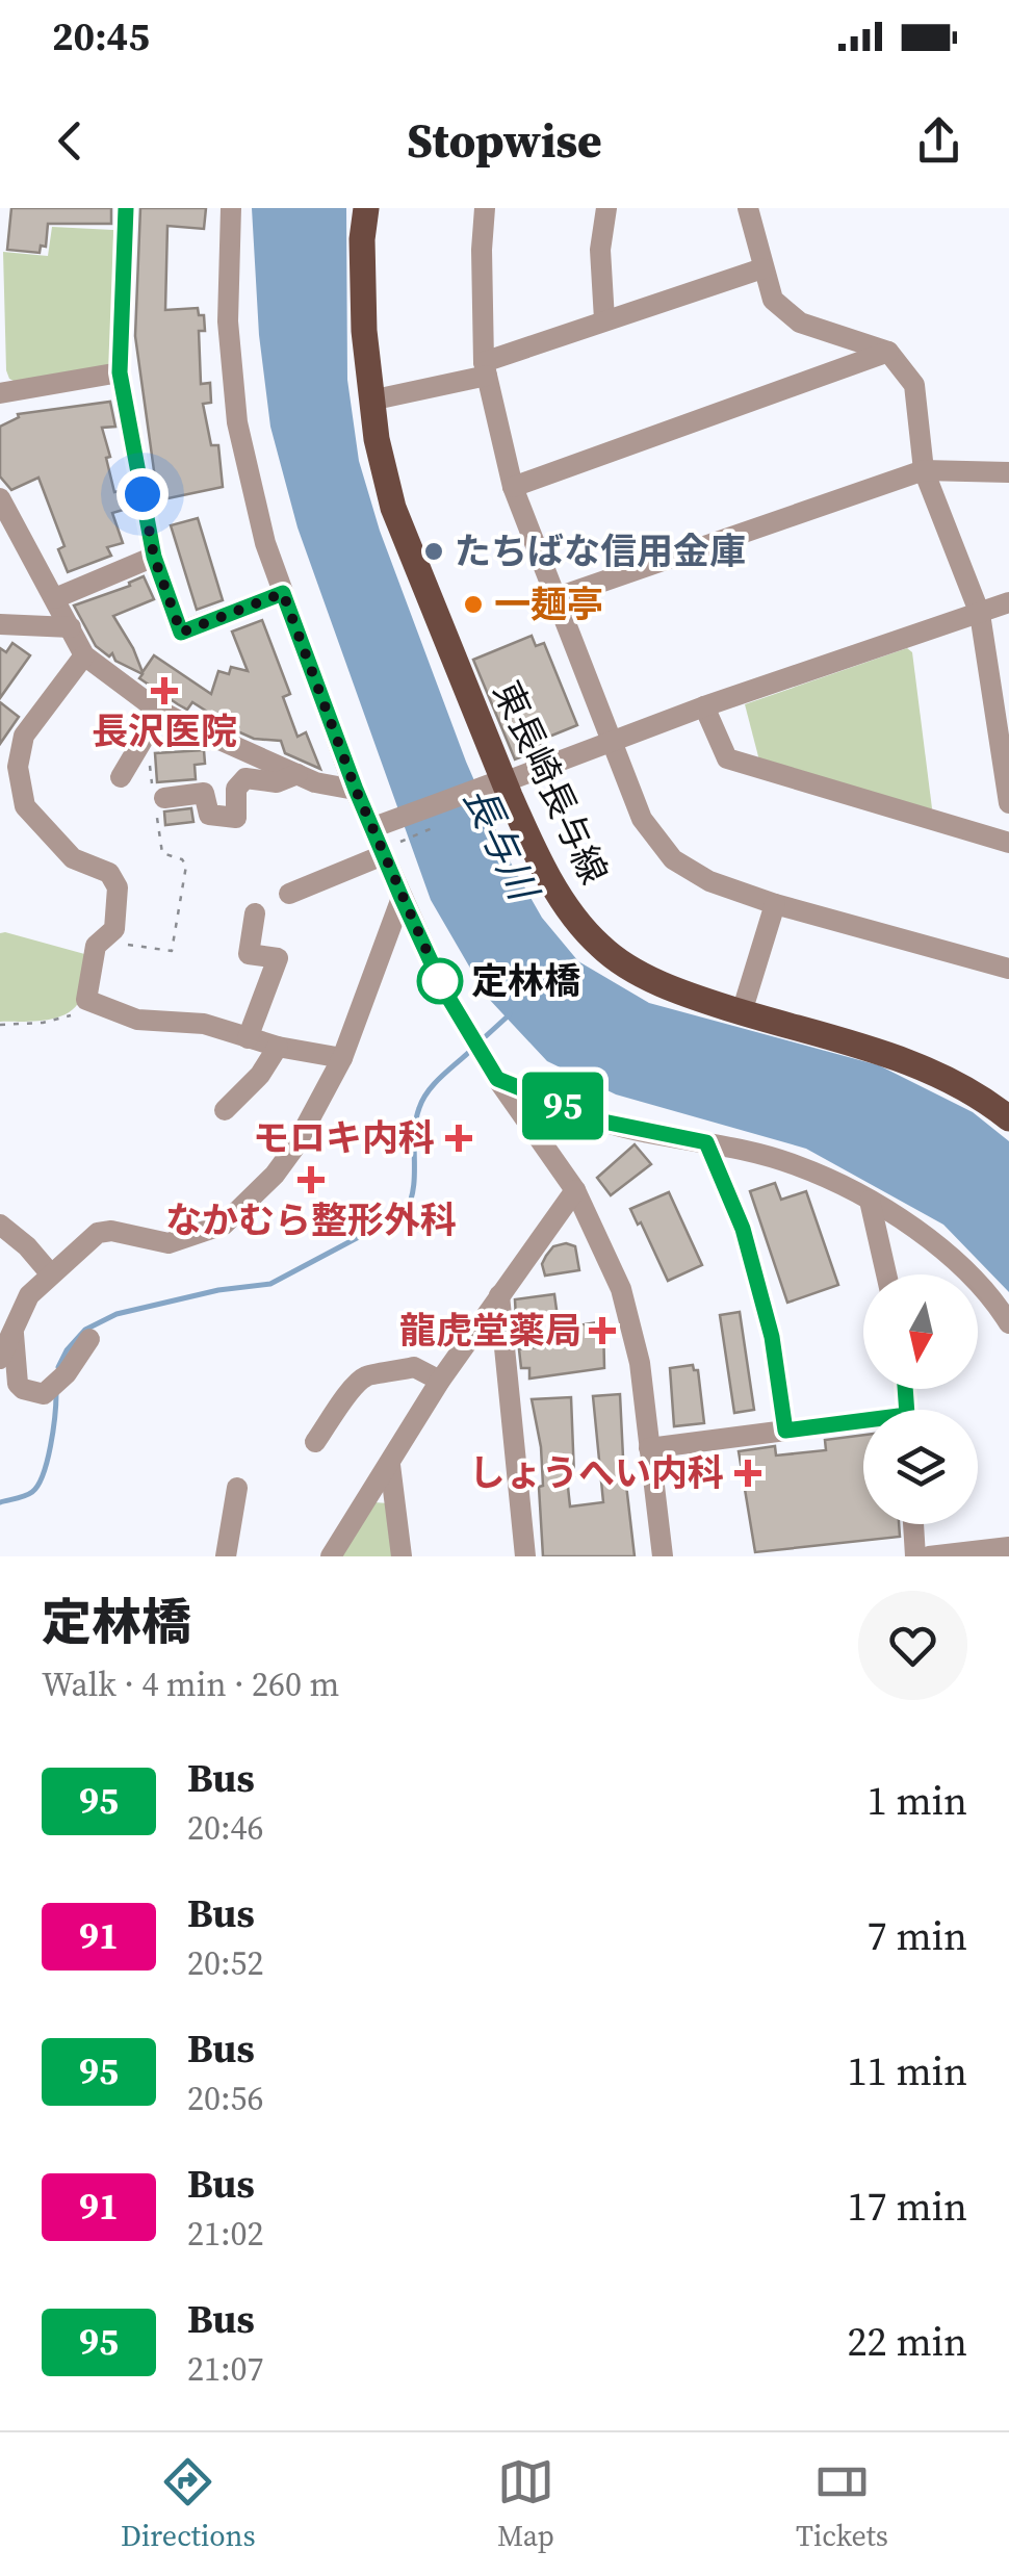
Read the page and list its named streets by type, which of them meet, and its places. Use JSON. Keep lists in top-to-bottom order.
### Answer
{
  "streets": {
    "main road": ["東長崎長与線"]
  },
  "water": ["長与川"],
  "places": {
    "other": ["たちばな信用金庫", "一麺亭", "定林橋"],
    "health": [
      "長沢医院",
      "モロキ内科",
      "なかむら整形外科",
      "龍虎堂薬局",
      "しょうへい内科"
    ]
  },
  "lines": ["bus line 95"],
  "north": "bottom",
  "page": {
    "status": "20:45",
    "header": "Stopwise",
    "on_map": "95",
    "heading": ["定林橋", "Walk · 4 min · 260 m"],
    "list": [
      {
        "mark": "95",
        "name": "Bus",
        "note": "20:46",
        "value": "1 min"
      },
      {
        "mark": "91",
        "name": "Bus",
        "note": "20:52",
        "value": "7 min"
      },
      {
        "mark": "95",
        "name": "Bus",
        "note": "20:56",
        "value": "11 min"
      },
      {
        "mark": "91",
        "name": "Bus",
        "note": "21:02",
        "value": "17 min"
      },
      {
        "mark": "95",
        "name": "Bus",
        "note": "21:07",
        "value": "22 min"
      }
    ],
    "tabs": ["Directions", "Map", "Tickets"]
  }
}
